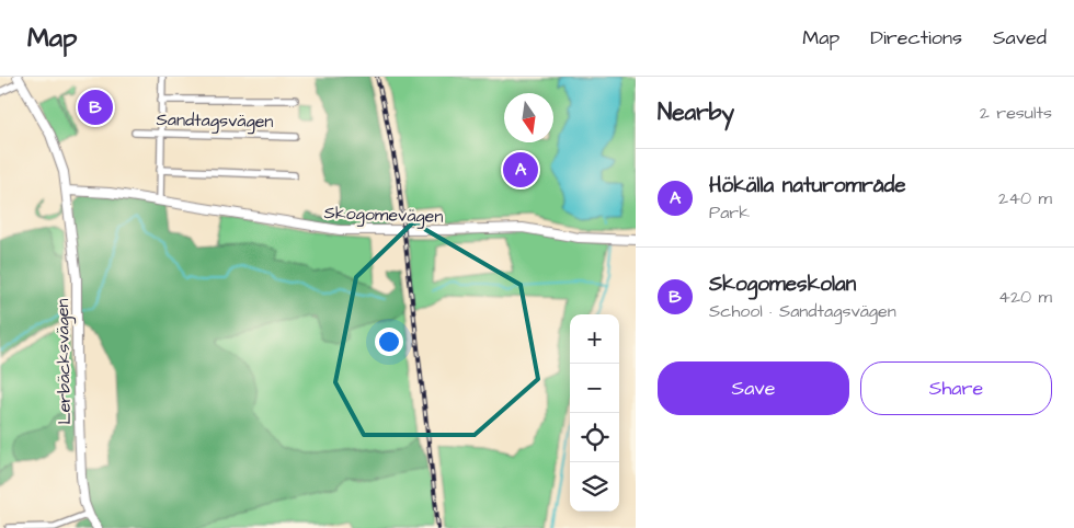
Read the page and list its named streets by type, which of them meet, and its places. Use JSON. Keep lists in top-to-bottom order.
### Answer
{
  "streets": {
    "street": ["Sandtagsvägen", "Skogomevägen", "Lerbäcksvägen"]
  },
  "crossings": [
    ["Skogomevägen", "Lerbäcksvägen"]
  ],
  "north": "bottom",
  "page": {
    "header": "Map",
    "nav": ["Map", "Directions", "Saved"],
    "heading": ["Nearby", "2 results"],
    "pins": ["B", "A"],
    "list": [
      {
        "mark": "A",
        "name": "Hökälla naturområde",
        "note": "Park",
        "value": "240 m"
      },
      {
        "mark": "B",
        "name": "Skogomeskolan",
        "note": "School · Sandtagsvägen",
        "value": "420 m"
      }
    ],
    "map_buttons": ["+", "−"],
    "buttons": ["Save", "Share"]
  }
}
